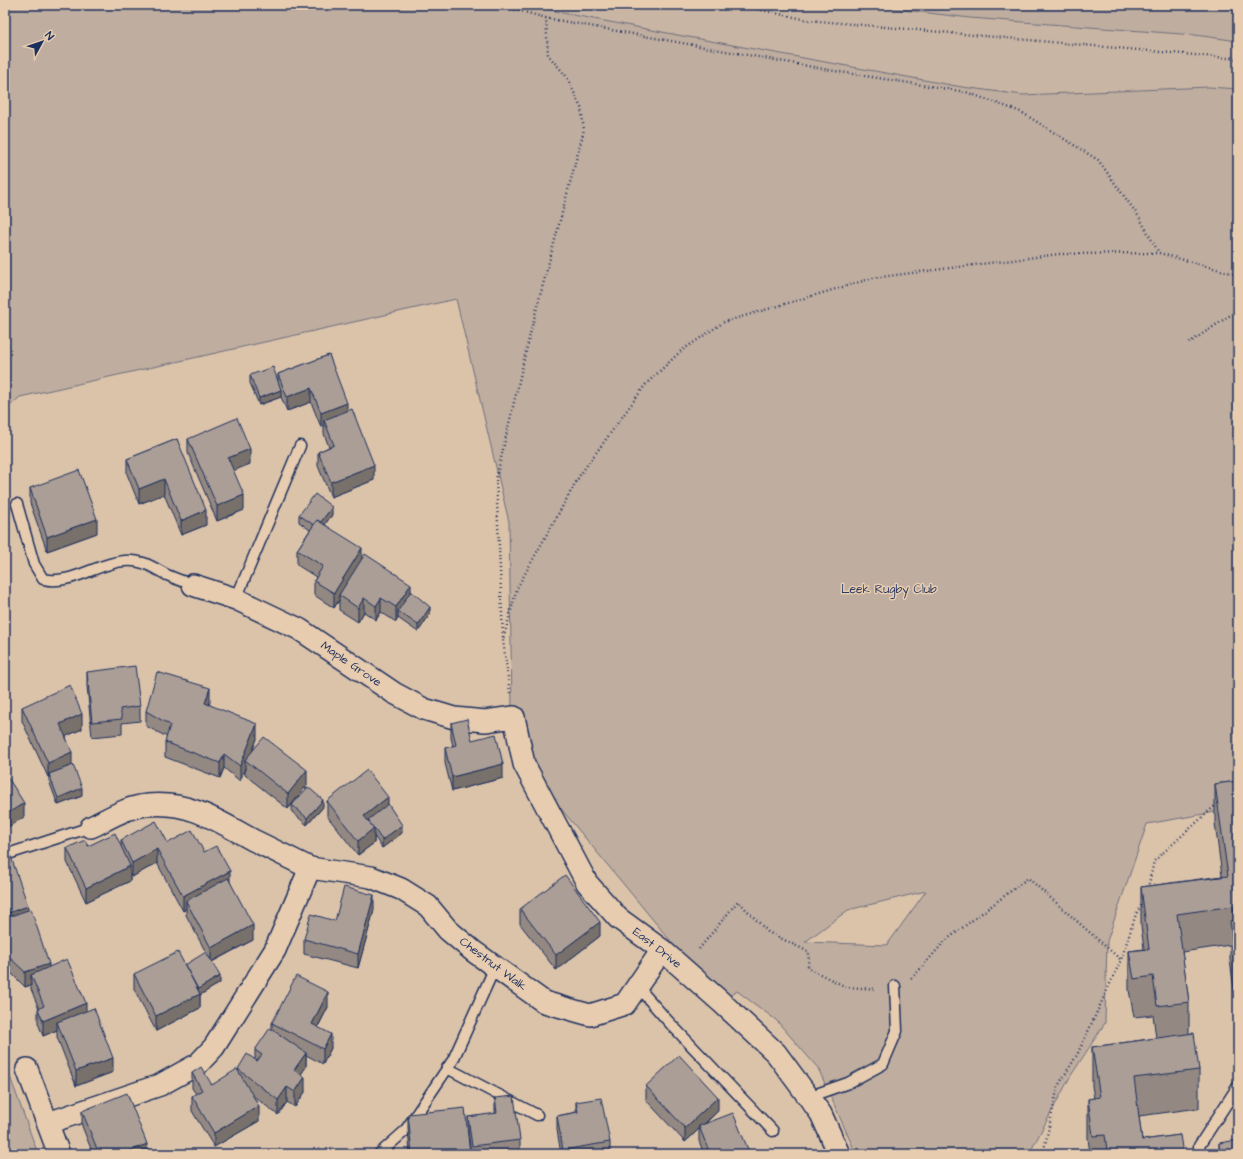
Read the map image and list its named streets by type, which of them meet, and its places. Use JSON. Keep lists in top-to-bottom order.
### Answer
{
  "streets": {
    "street": ["Maple Grove", "East Drive", "Chestnut Walk"]
  },
  "crossings": [
    ["Maple Grove", "East Drive"],
    ["East Drive", "Chestnut Walk"]
  ],
  "parks": ["Leek Rugby Club"],
  "north": "top right"
}
